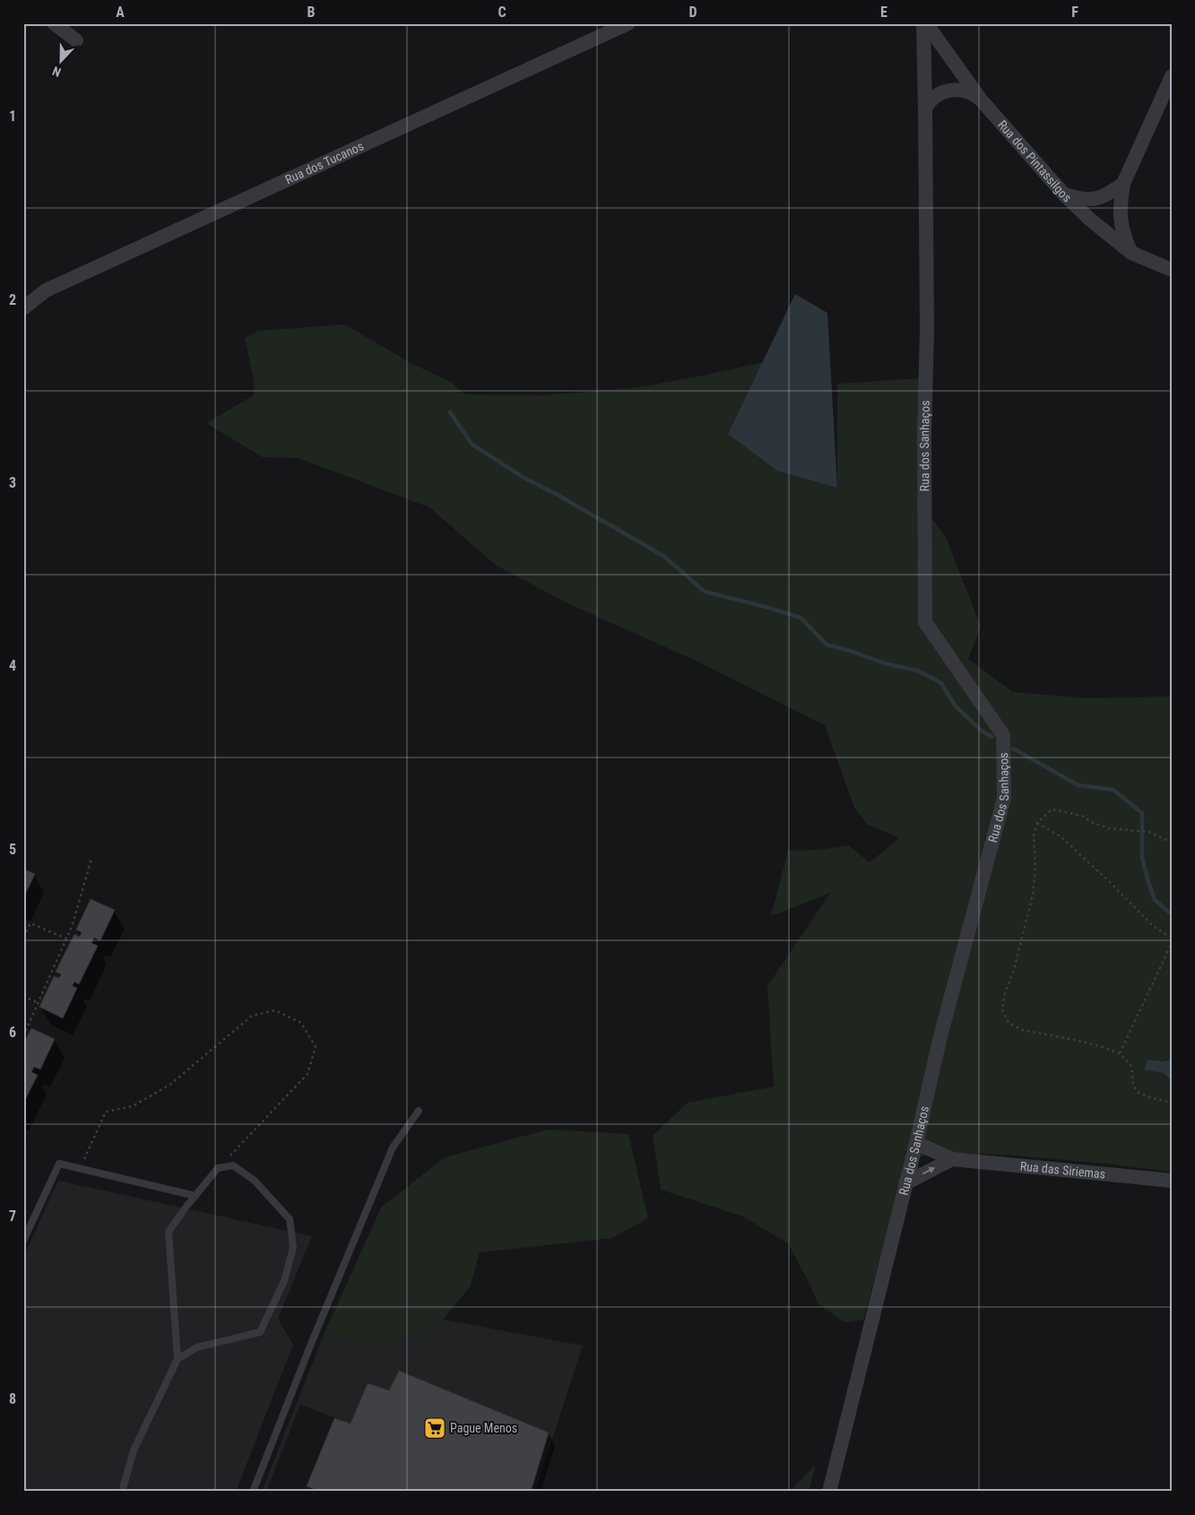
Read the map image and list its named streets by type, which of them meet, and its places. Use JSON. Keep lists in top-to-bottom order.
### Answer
{
  "streets": {
    "street": [
      "Rua dos Pintassilgos",
      "Rua dos Tucanos",
      "Rua dos Sanhaços",
      "Rua das Siriemas"
    ]
  },
  "crossings": [
    ["Rua dos Pintassilgos", "Rua dos Sanhaços"],
    ["Rua dos Sanhaços", "Rua das Siriemas"]
  ],
  "places": {
    "supermarket": ["Pague Menos"]
  },
  "north": "bottom",
  "grid": {
    "columns": [
      "A",
      "B",
      "C",
      "D",
      "E",
      "F"
    ],
    "rows": [
      "1",
      "2",
      "3",
      "4",
      "5",
      "6",
      "7",
      "8"
    ]
  }
}
